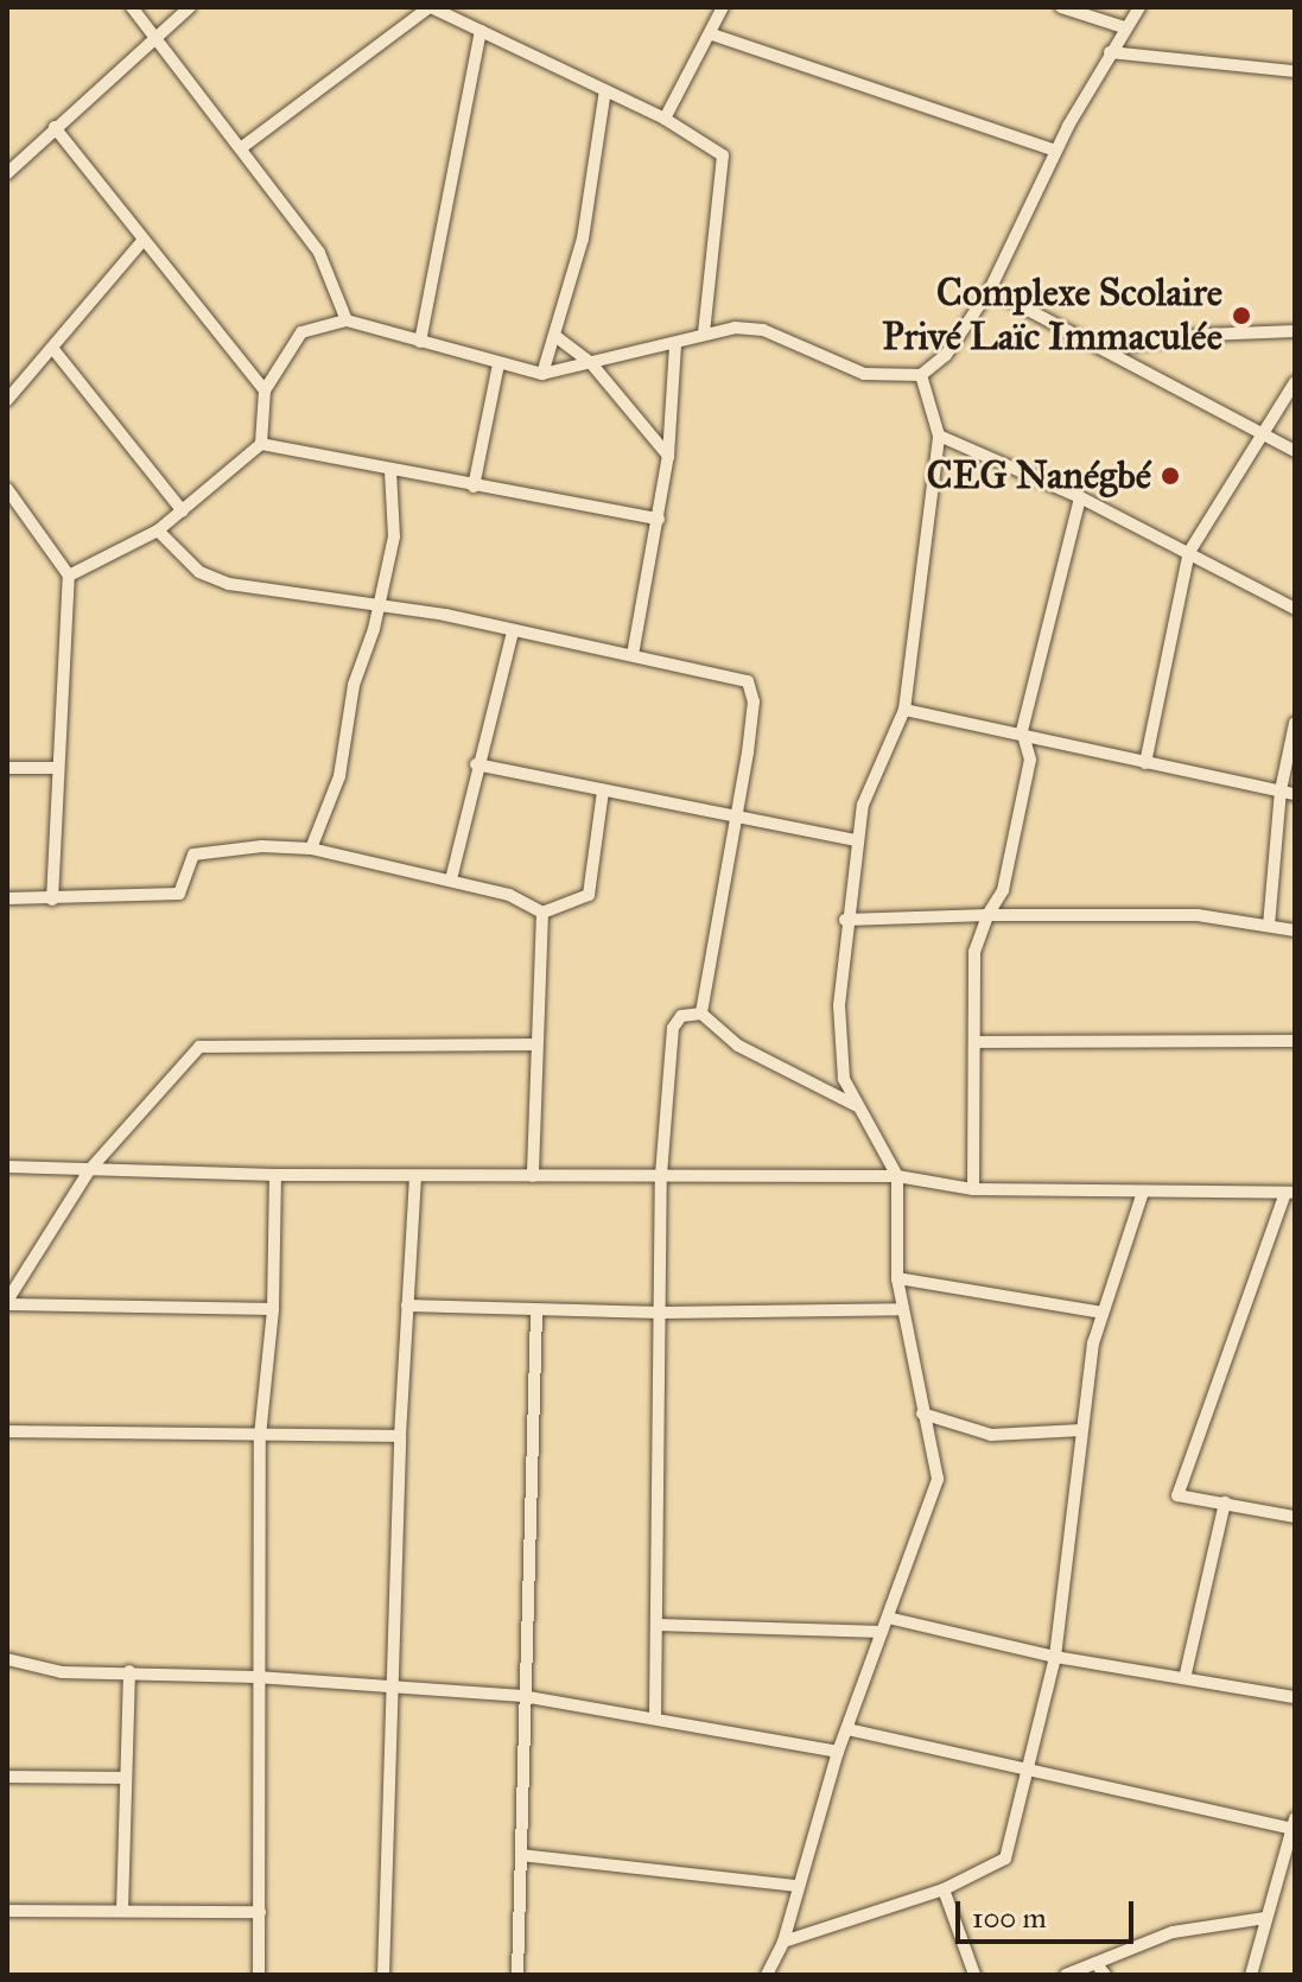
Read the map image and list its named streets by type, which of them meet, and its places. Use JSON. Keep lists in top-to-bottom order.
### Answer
{
  "places": ["Complexe Scolaire Privé Laïc Immaculée", "CEG Nanégbé"],
  "scale_bar": "100 m"
}
